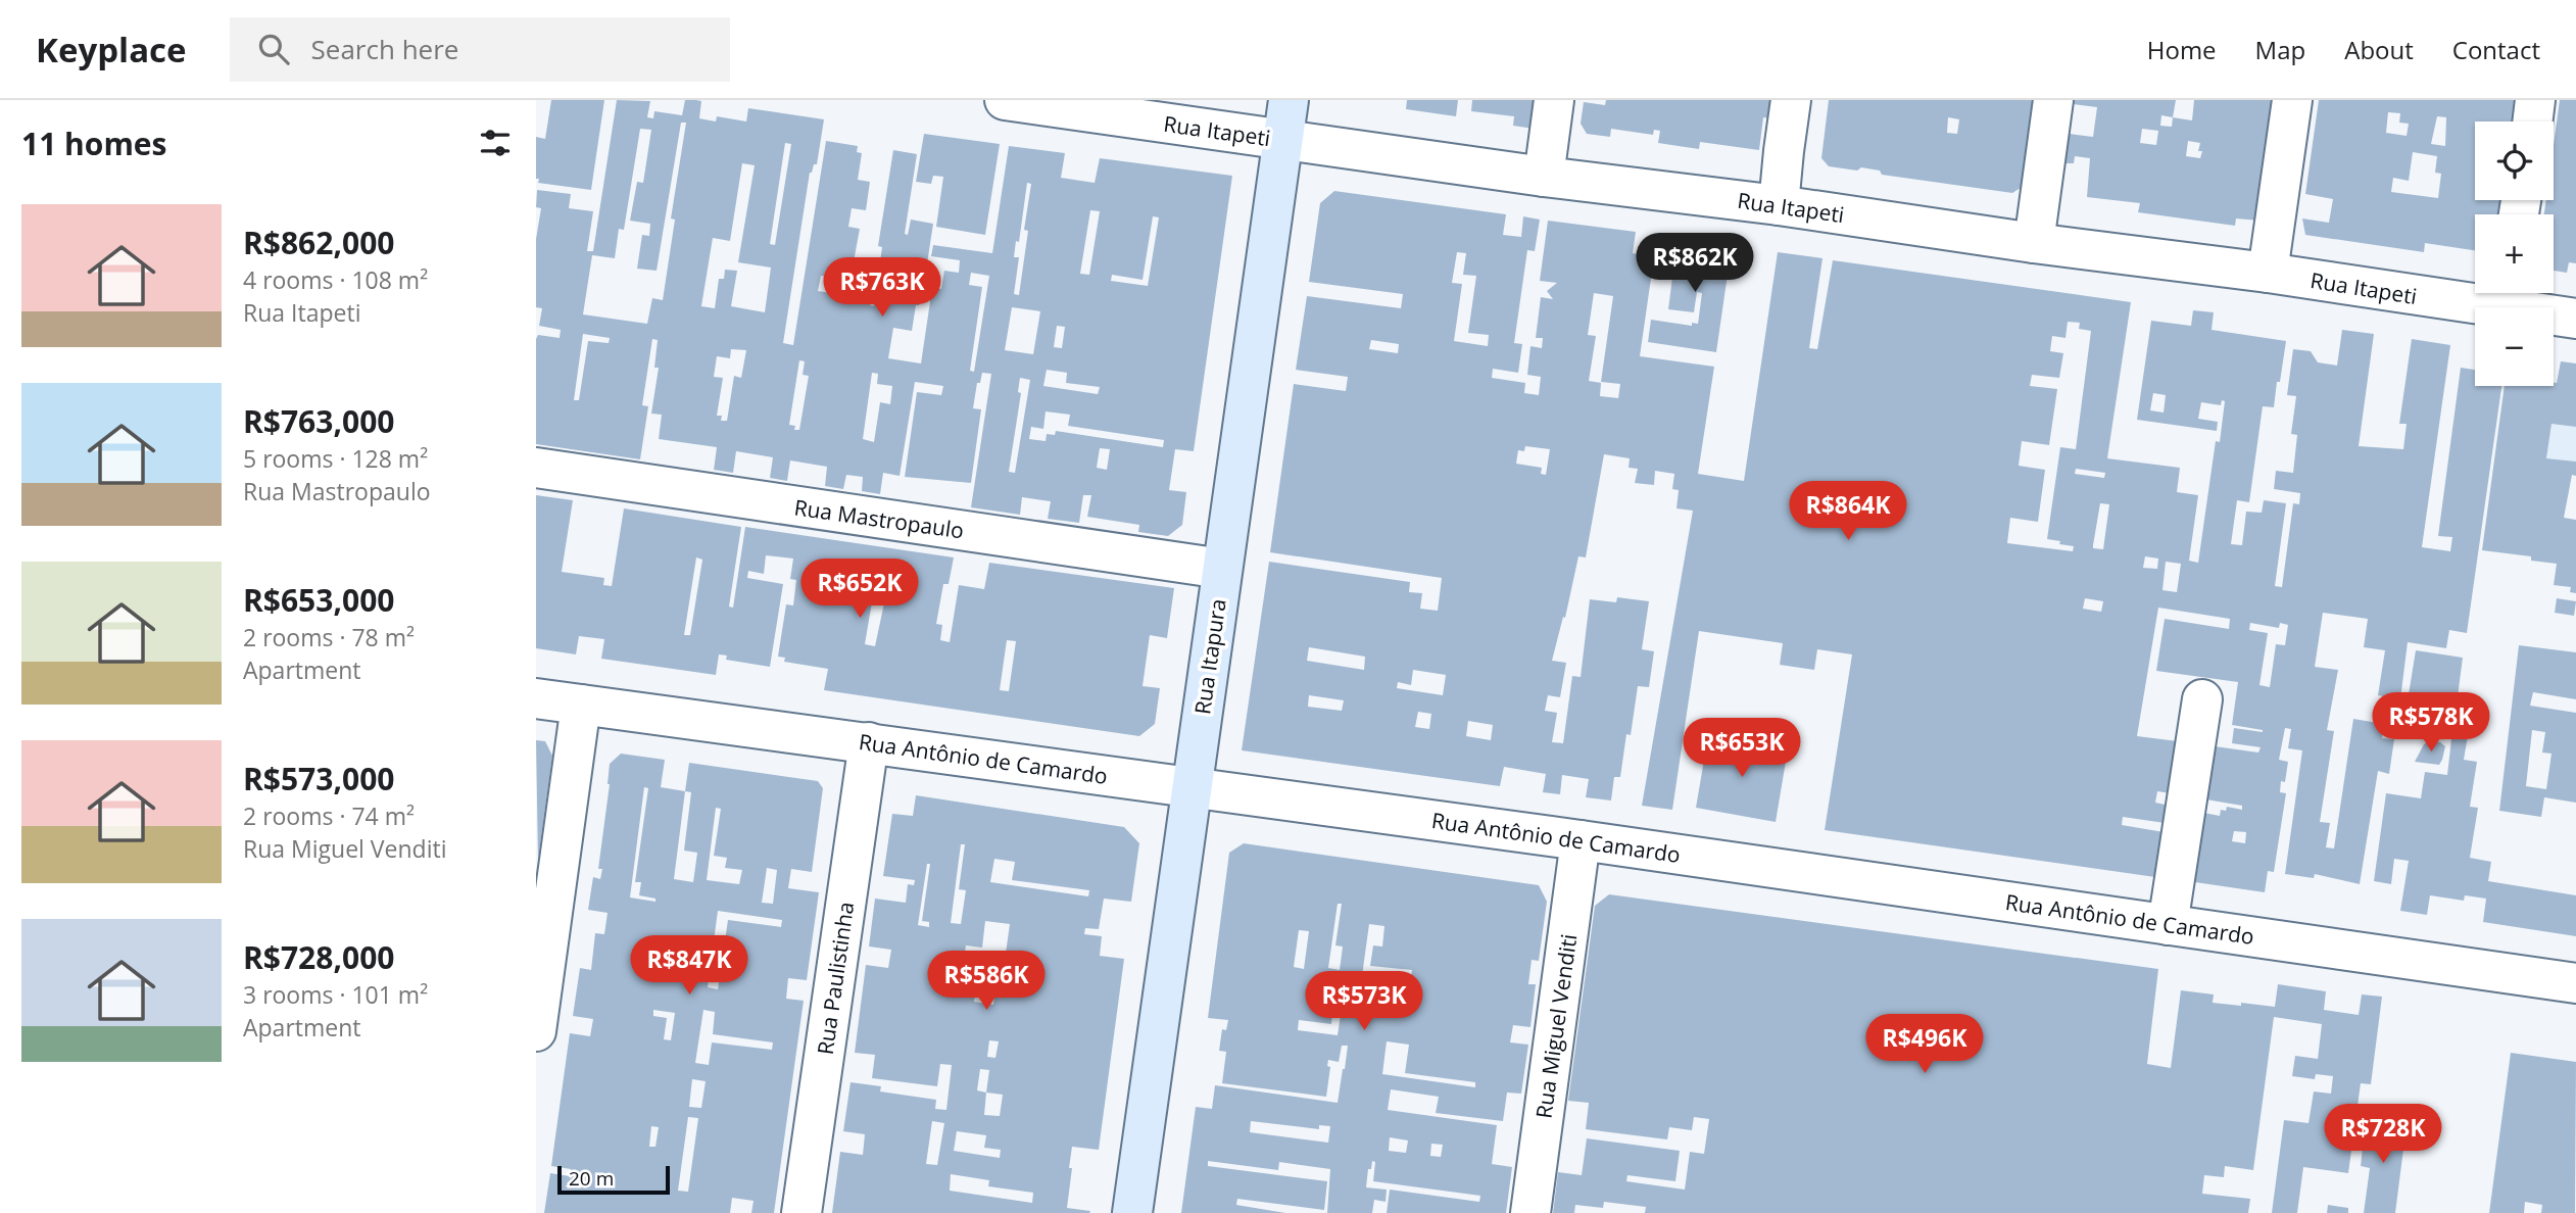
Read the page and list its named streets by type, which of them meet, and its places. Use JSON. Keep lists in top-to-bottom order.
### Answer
{
  "streets": {
    "street": [
      "Rua Itapeti",
      "Rua Mastropaulo",
      "Rua Itapura",
      "Rua Antônio de Camardo",
      "Rua Paulistinha",
      "Rua Miguel Venditi"
    ]
  },
  "crossings": [
    ["Rua Itapeti", "Rua Itapura"],
    ["Rua Mastropaulo", "Rua Itapura"],
    ["Rua Itapura", "Rua Antônio de Camardo"],
    ["Rua Antônio de Camardo", "Rua Paulistinha"],
    ["Rua Antônio de Camardo", "Rua Miguel Venditi"]
  ],
  "scale_bar": "20 m",
  "page": {
    "header": "Keyplace",
    "search": "Search here",
    "nav": [
      "Home",
      "Map",
      "About",
      "Contact"
    ],
    "heading": "11 homes",
    "map_buttons": ["+", "−"],
    "list": [
      {
        "name": "R$862,000",
        "note": "4 rooms · 108 m² · Rua Itapeti"
      },
      {
        "name": "R$763,000",
        "note": "5 rooms · 128 m² · Rua Mastropaulo"
      },
      {
        "name": "R$653,000",
        "note": "2 rooms · 78 m² · Apartment"
      },
      {
        "name": "R$573,000",
        "note": "2 rooms · 74 m² · Rua Miguel Venditi"
      },
      {
        "name": "R$728,000",
        "note": "3 rooms · 101 m² · Apartment"
      }
    ],
    "price": [
      "R$862K",
      "R$763K",
      "R$864K",
      "R$652K",
      "R$578K",
      "R$653K",
      "R$847K",
      "R$586K",
      "R$573K",
      "R$496K",
      "R$728K"
    ],
    "scale": "20 m"
  }
}
